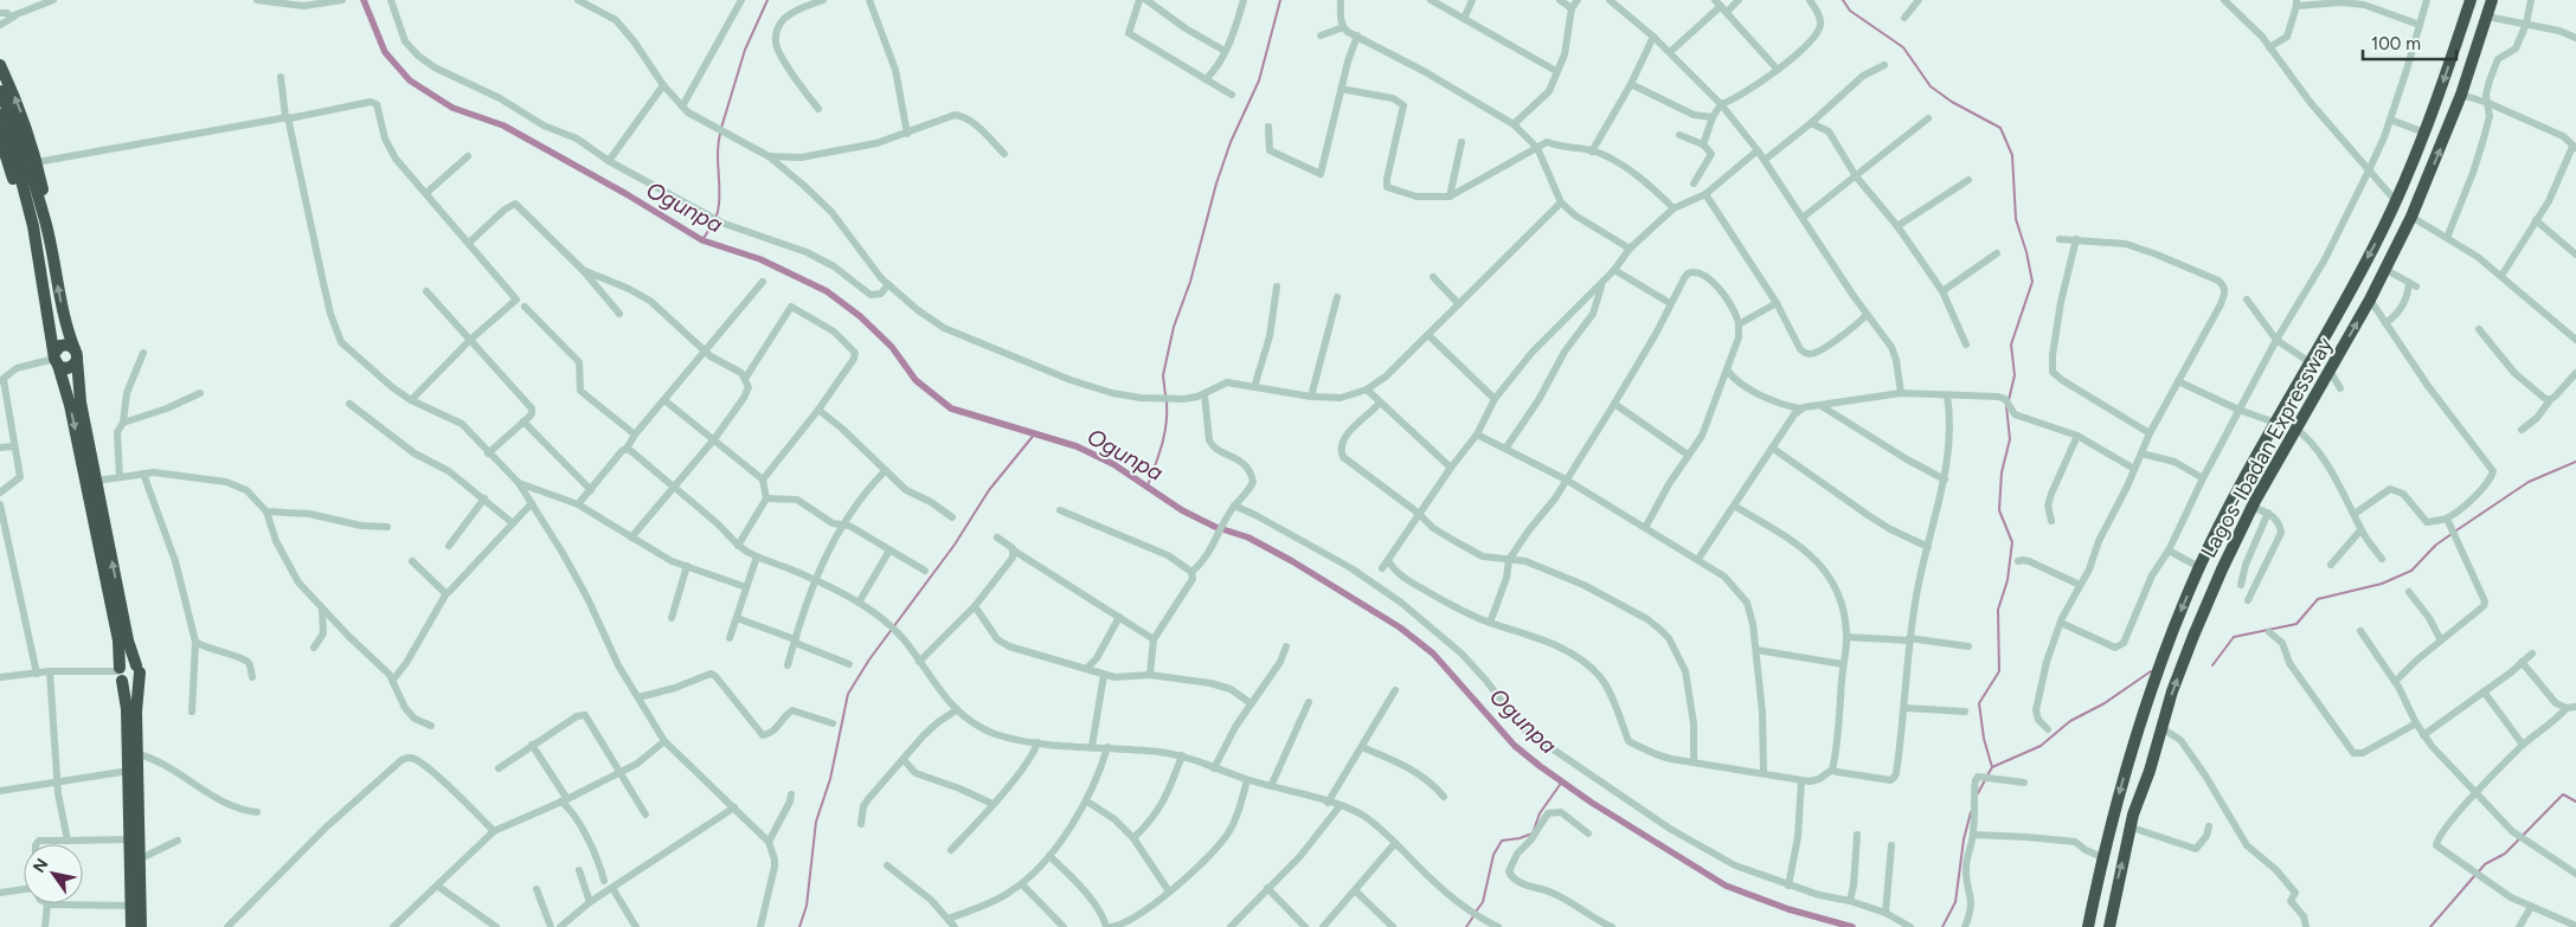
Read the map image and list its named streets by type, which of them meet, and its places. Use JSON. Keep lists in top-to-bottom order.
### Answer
{
  "streets": {
    "highway": ["Lagos-Ibadan Expressway"]
  },
  "water": ["Ogunpa"],
  "scale_bar": "100 m",
  "north": "top left"
}
